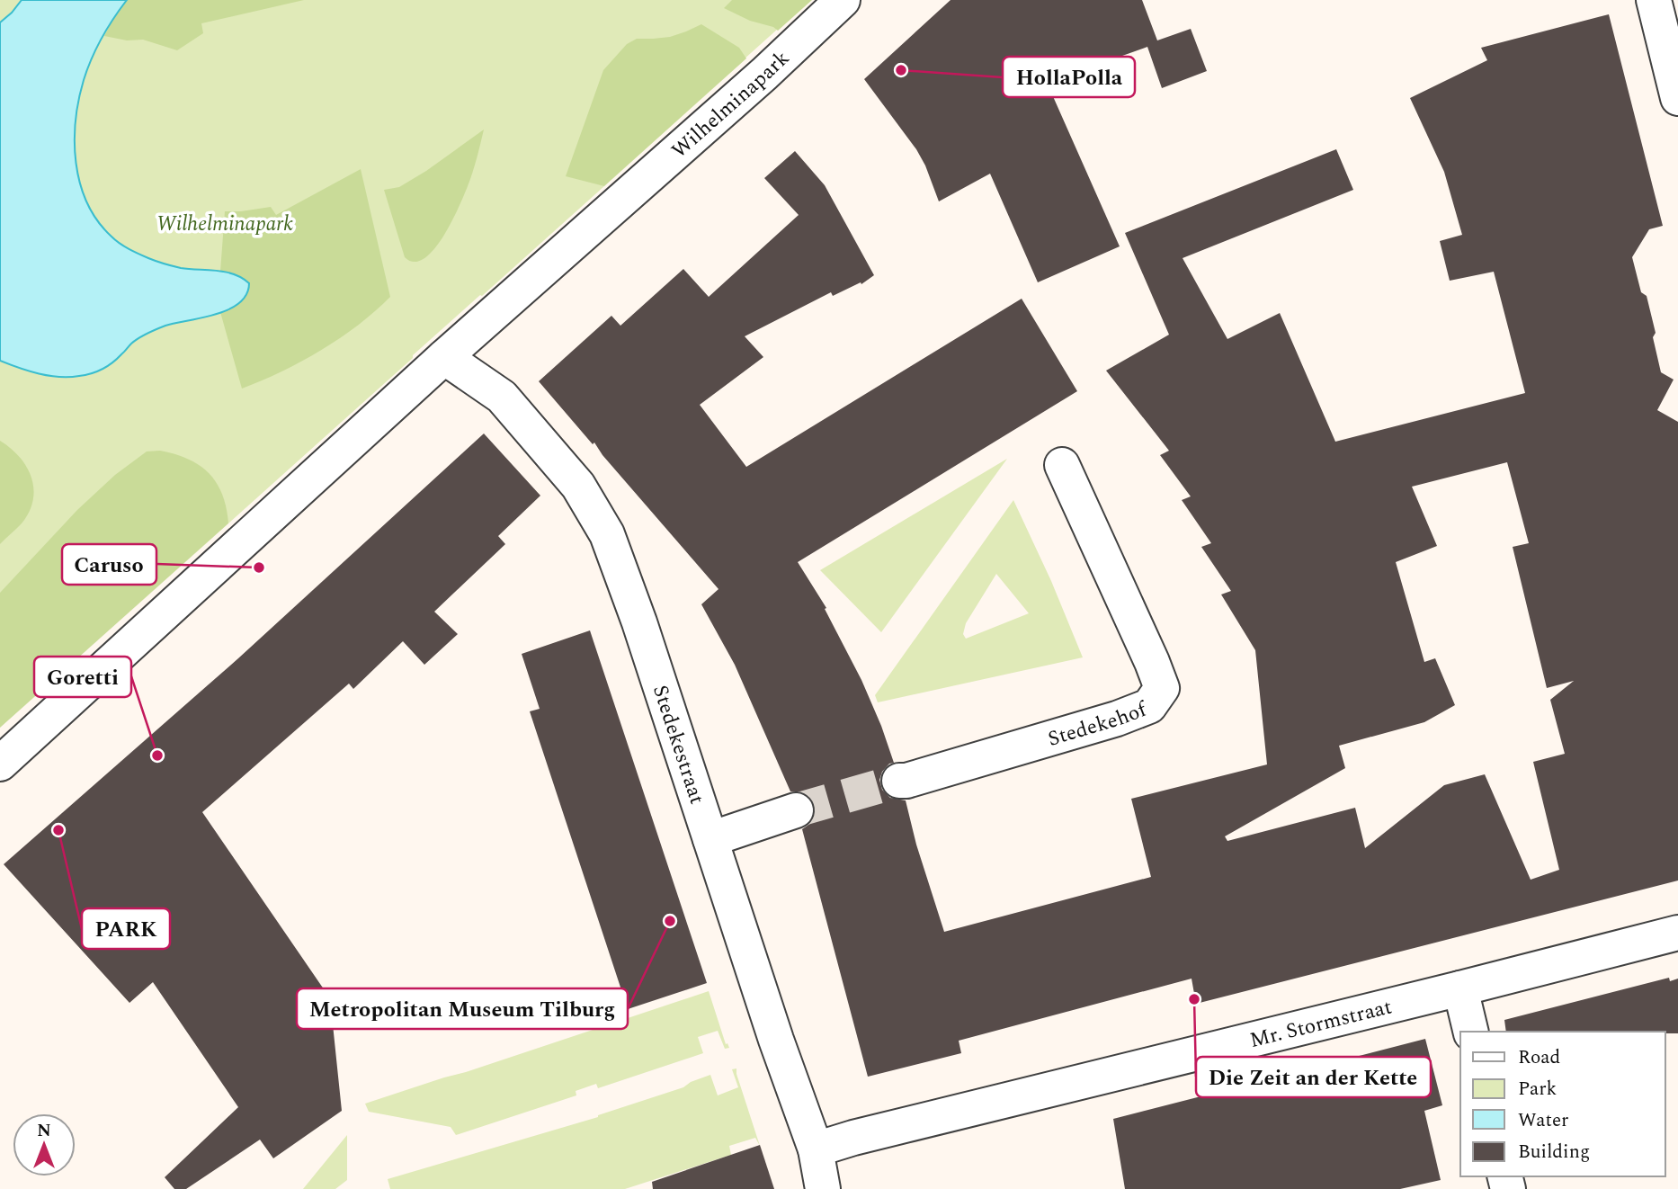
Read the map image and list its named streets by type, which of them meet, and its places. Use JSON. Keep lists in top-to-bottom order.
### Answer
{
  "streets": {
    "street": [
      "Wilhelminapark",
      "Stedekehof",
      "Stedekestraat",
      "Mr. Stormstraat"
    ]
  },
  "crossings": [
    ["Wilhelminapark", "Stedekestraat"],
    ["Stedekestraat", "Mr. Stormstraat"]
  ],
  "parks": ["Wilhelminapark"],
  "places": [
    "HollaPolla",
    "Caruso",
    "Goretti",
    "PARK",
    "Metropolitan Museum Tilburg",
    "Die Zeit an der Kette"
  ],
  "legend": [
    "Road",
    "Park",
    "Water",
    "Building"
  ],
  "north": "top"
}
